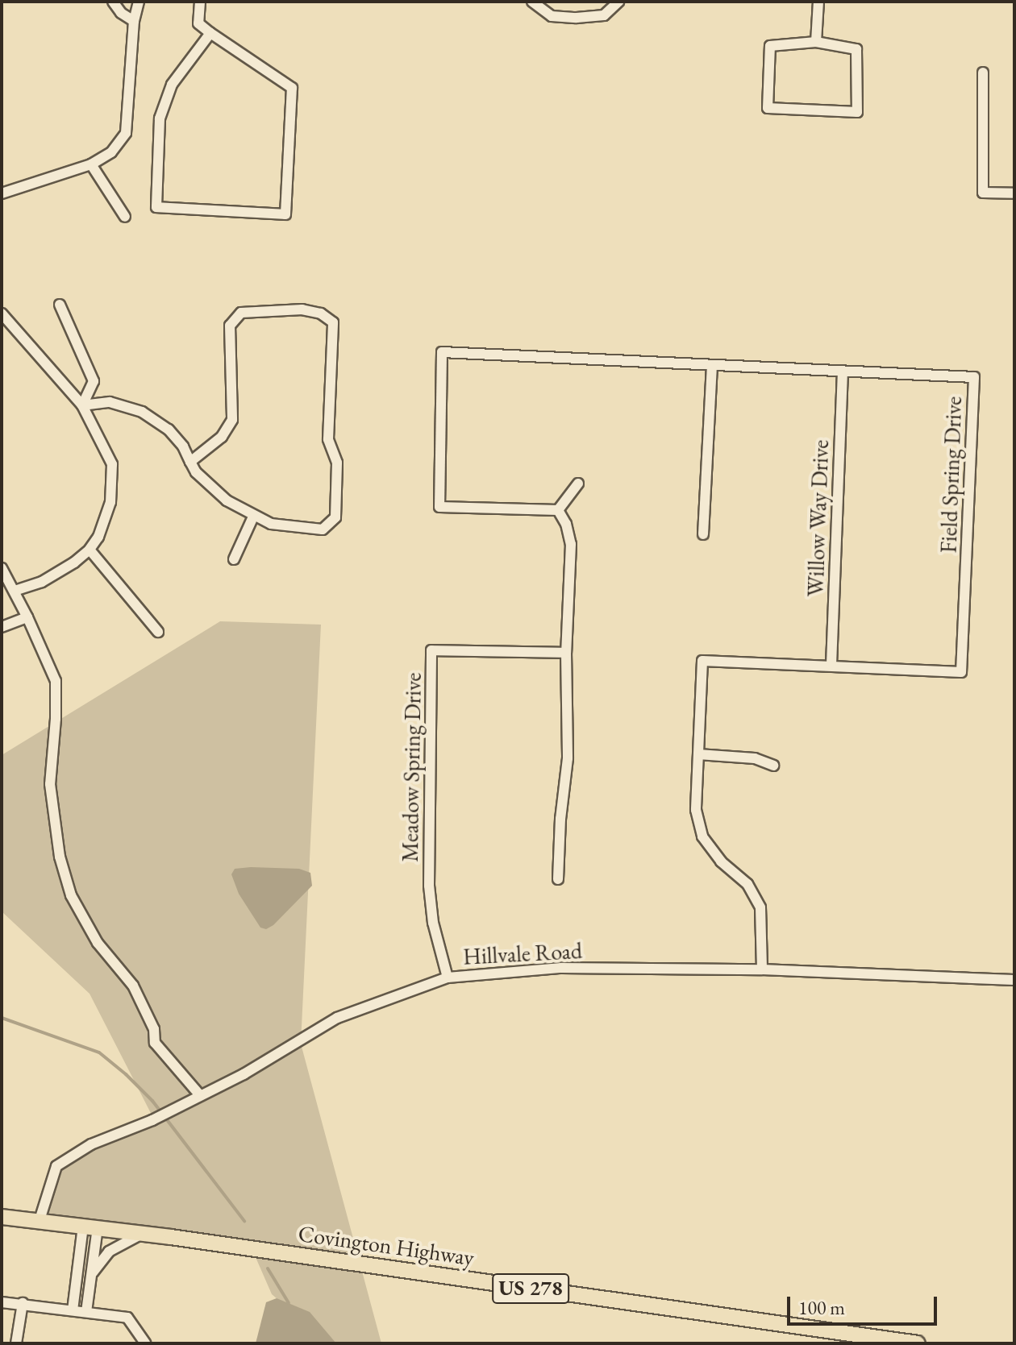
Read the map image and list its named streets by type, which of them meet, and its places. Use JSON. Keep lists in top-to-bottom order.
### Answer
{
  "streets": {
    "main road": ["Covington Highway", "US 278"],
    "street": [
      "Field Spring Drive",
      "Willow Way Drive",
      "Meadow Spring Drive",
      "Hillvale Road"
    ]
  },
  "crossings": [
    ["Field Spring Drive", "Willow Way Drive"],
    ["Field Spring Drive", "Hillvale Road"],
    ["Meadow Spring Drive", "Hillvale Road"],
    ["Hillvale Road", "Covington Highway"]
  ],
  "scale_bar": "100 m"
}
